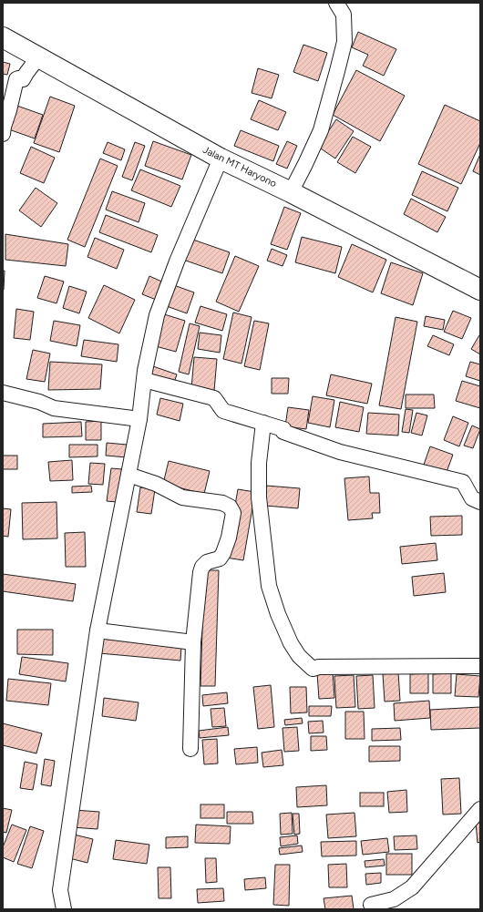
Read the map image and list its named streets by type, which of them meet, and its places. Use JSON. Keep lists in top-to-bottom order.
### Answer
{
  "streets": {
    "main road": ["Jalan MT Haryono"]
  }
}
